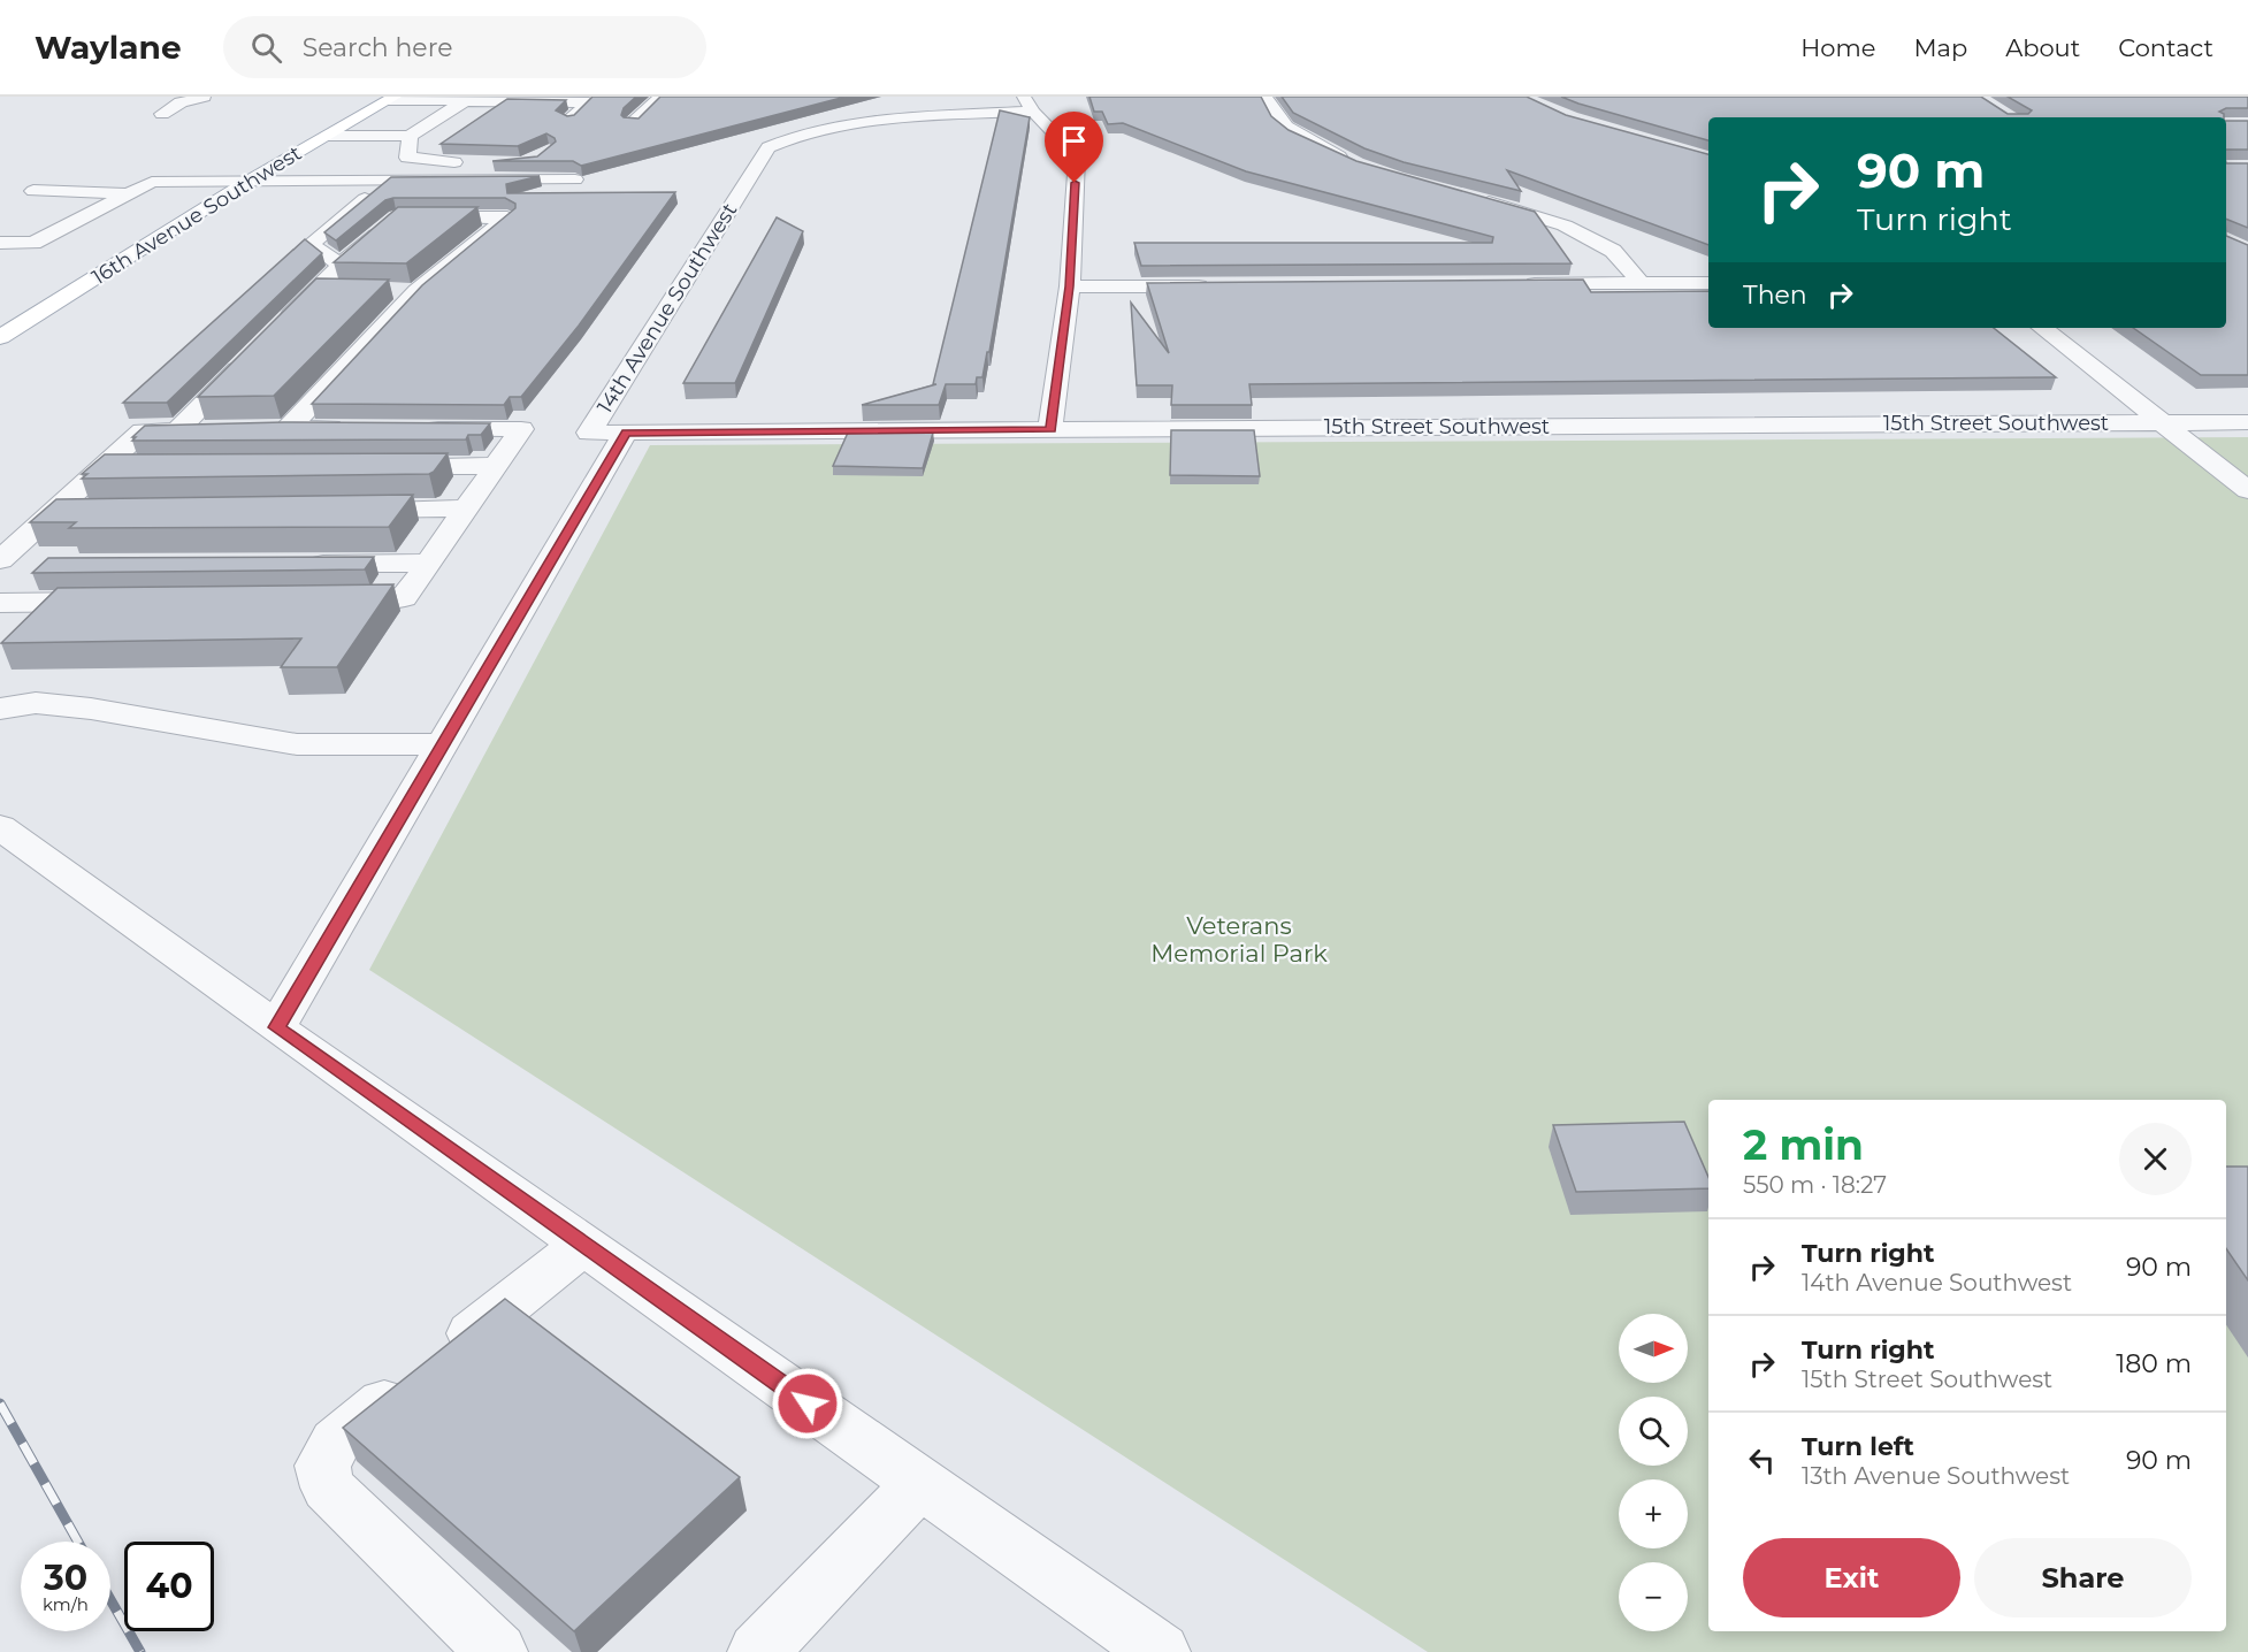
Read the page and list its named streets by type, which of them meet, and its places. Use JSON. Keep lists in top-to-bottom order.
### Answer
{
  "streets": {
    "main road": ["16th Avenue Southwest"],
    "street": ["14th Avenue Southwest", "15th Street Southwest"]
  },
  "crossings": [
    ["14th Avenue Southwest", "15th Street Southwest"]
  ],
  "parks": ["Veterans Memorial Park"],
  "north": "right",
  "page": {
    "header": "Waylane",
    "search": "Search here",
    "nav": [
      "Home",
      "Map",
      "About",
      "Contact"
    ],
    "turn": ["90 m", "Turn right"],
    "then": "Then",
    "heading": ["2 min", "550 m · 18:27"],
    "list": [
      {
        "name": "Turn right",
        "note": "14th Avenue Southwest",
        "value": "90 m"
      },
      {
        "name": "Turn right",
        "note": "15th Street Southwest",
        "value": "180 m"
      },
      {
        "name": "Turn left",
        "note": "13th Avenue Southwest",
        "value": "90 m"
      }
    ],
    "map_buttons": ["+", "−"],
    "buttons": ["Exit", "Share"],
    "speed": "30 km/h",
    "limit": "40"
  }
}
